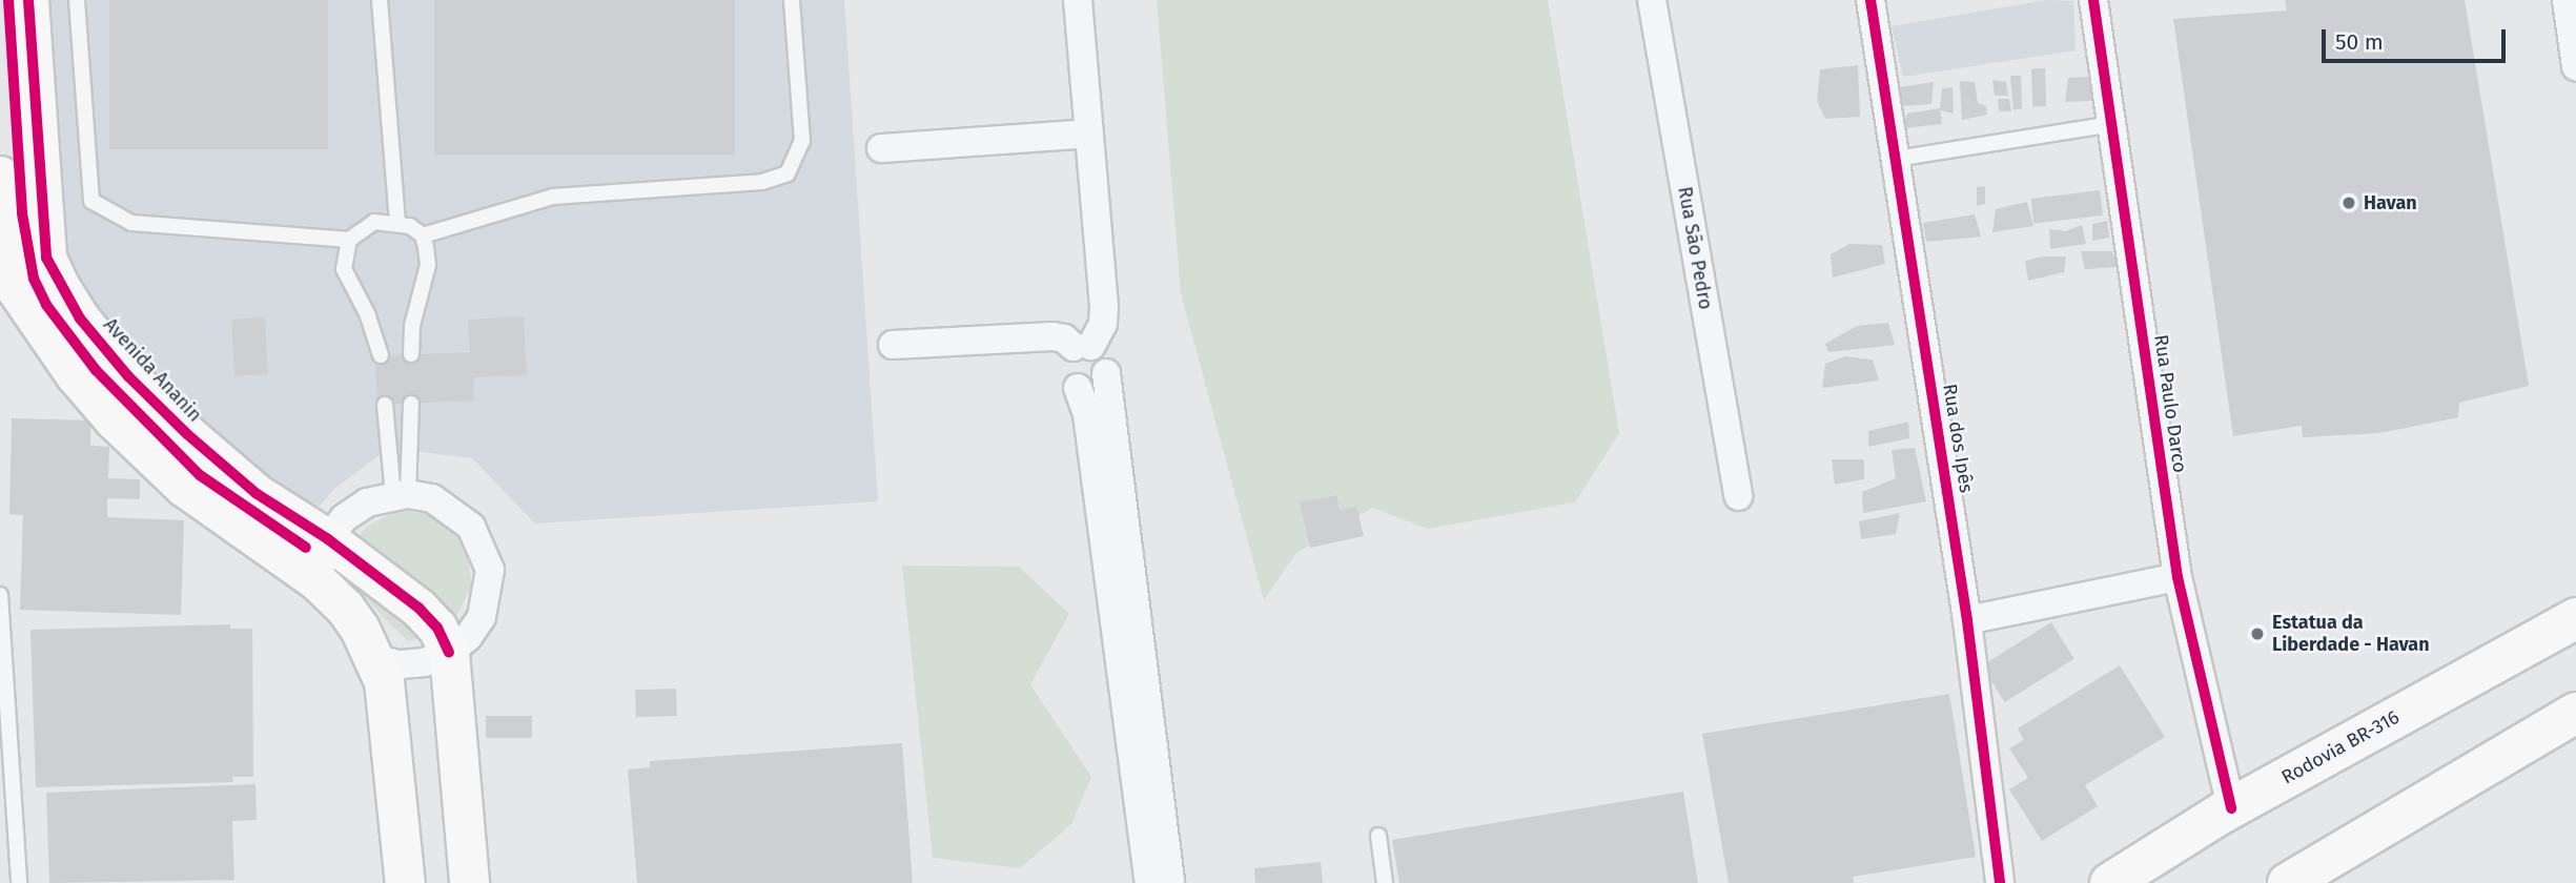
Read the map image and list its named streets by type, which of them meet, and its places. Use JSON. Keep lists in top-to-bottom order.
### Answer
{
  "streets": {
    "highway": ["Rodovia BR-316"],
    "main road": ["Avenida Ananin"],
    "street": ["Rua São Pedro", "Rua Paulo Darco", "Rua dos Ipês"]
  },
  "crossings": [
    ["Rua Paulo Darco", "Rodovia BR-316"]
  ],
  "places": ["Havan", "Estatua da Liberdade - Havan"],
  "scale_bar": "50 m"
}
